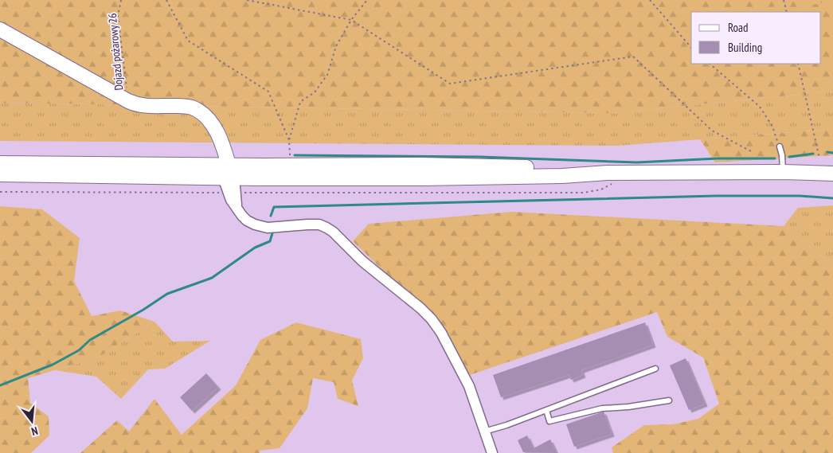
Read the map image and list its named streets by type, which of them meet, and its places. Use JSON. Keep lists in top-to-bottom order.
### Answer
{
  "streets": {
    "path": ["Dojazd pożarowy 26"]
  },
  "legend": ["Road", "Building"],
  "north": "bottom"
}
